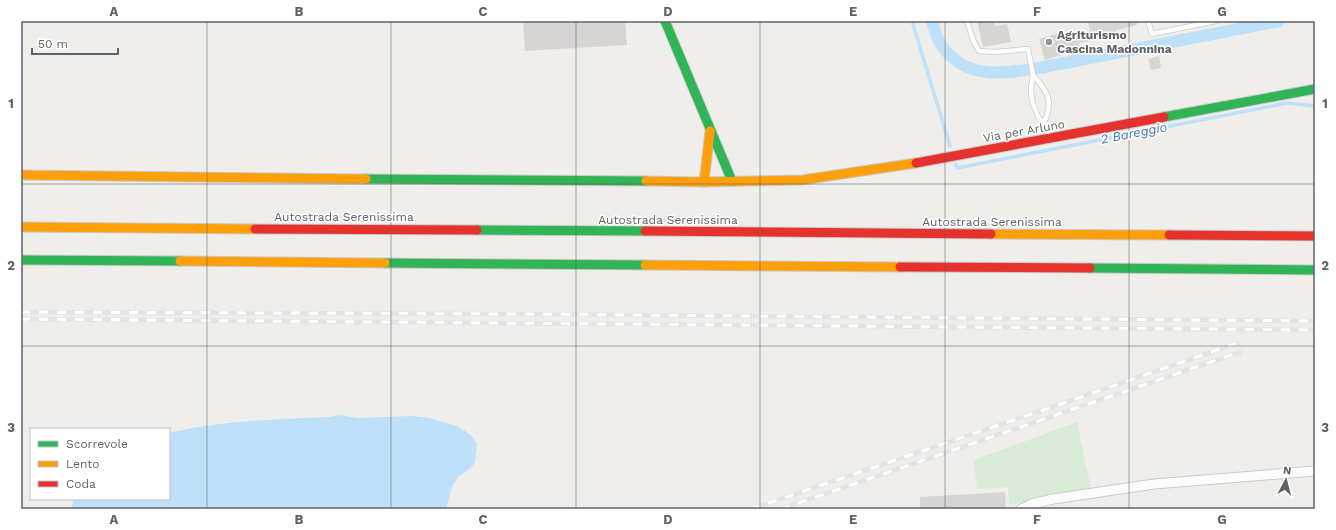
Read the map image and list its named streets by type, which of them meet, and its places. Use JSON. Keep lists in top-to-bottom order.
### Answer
{
  "streets": {
    "main road": ["Via per Arluno", "Autostrada Serenissima"]
  },
  "water": ["2 Bareggio"],
  "places": ["Agriturismo Cascina Madonnina"],
  "legend": ["Scorrevole", "Lento", "Coda"],
  "scale_bar": "50 m",
  "north": "top",
  "grid": {
    "columns": [
      "A",
      "B",
      "C",
      "D",
      "E",
      "F",
      "G"
    ],
    "rows": ["1", "2", "3"]
  }
}
